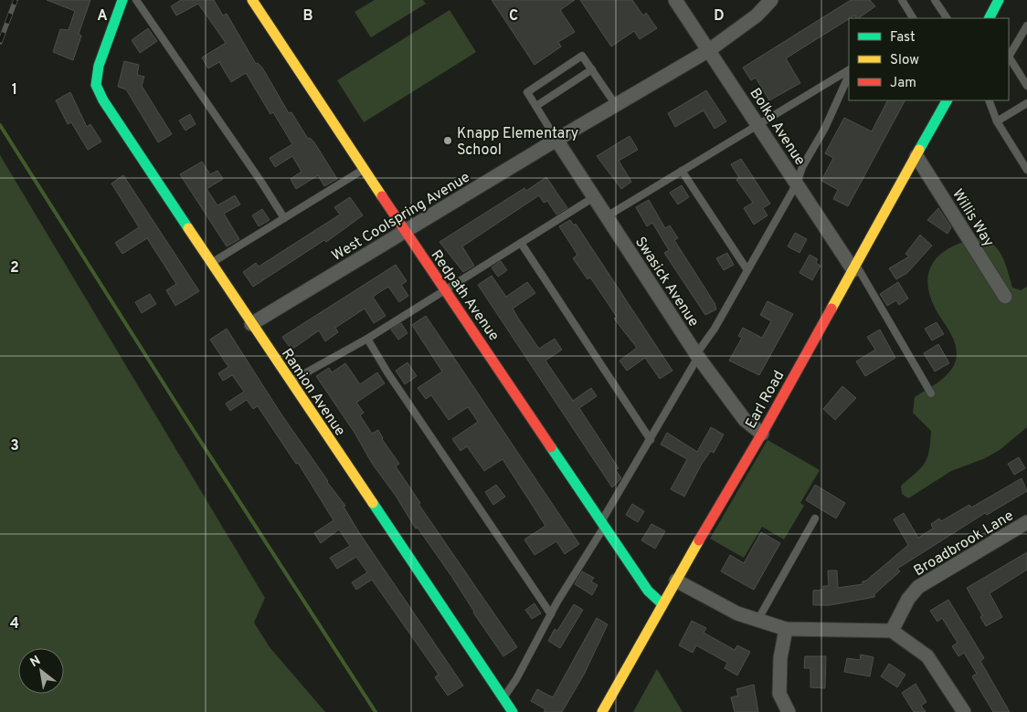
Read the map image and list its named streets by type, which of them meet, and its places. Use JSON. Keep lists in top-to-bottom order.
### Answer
{
  "streets": {
    "street": [
      "Bolka Avenue",
      "West Coolspring Avenue",
      "Willis Way",
      "Swasick Avenue",
      "Redpath Avenue",
      "Ramion Avenue",
      "Earl Road",
      "Broadbrook Lane"
    ]
  },
  "crossings": [
    ["Bolka Avenue", "West Coolspring Avenue"],
    ["Bolka Avenue", "Earl Road"],
    ["West Coolspring Avenue", "Swasick Avenue"],
    ["West Coolspring Avenue", "Redpath Avenue"],
    ["West Coolspring Avenue", "Ramion Avenue"],
    ["Willis Way", "Earl Road"],
    ["Swasick Avenue", "Earl Road"],
    ["Redpath Avenue", "Earl Road"]
  ],
  "places": ["Knapp Elementary School"],
  "legend": ["Fast", "Slow", "Jam"],
  "north": "top left",
  "grid": {
    "columns": [
      "A",
      "B",
      "C",
      "D"
    ],
    "rows": [
      "1",
      "2",
      "3",
      "4"
    ]
  }
}
